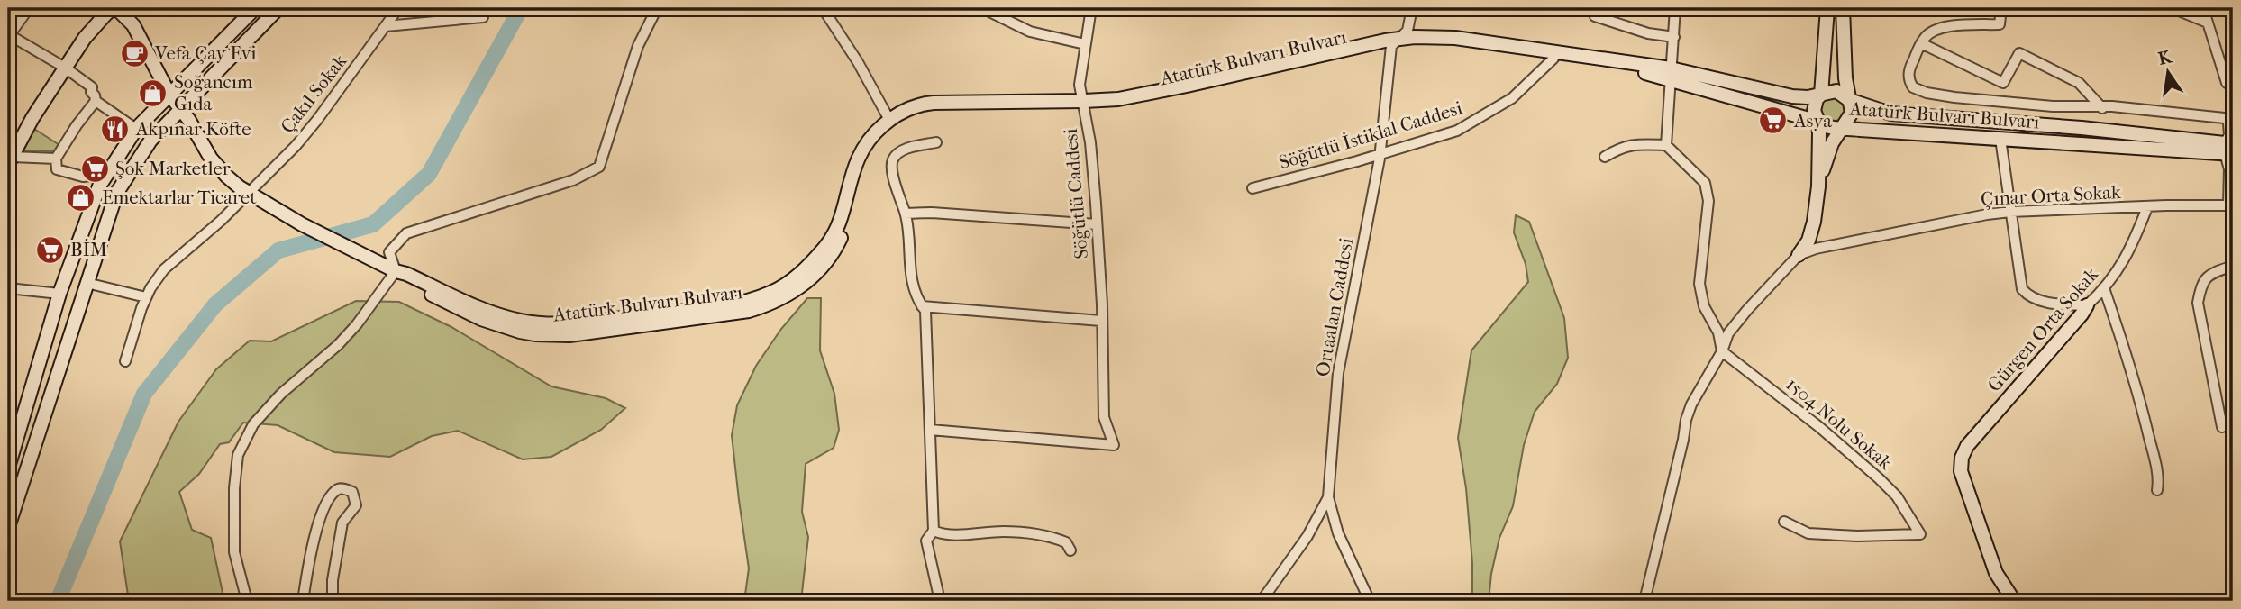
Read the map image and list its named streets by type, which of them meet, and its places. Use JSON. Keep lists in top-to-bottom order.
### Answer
{
  "streets": {
    "street": [
      "Atatürk Bulvarı Bulvarı",
      "Çakıl Sokak",
      "Söğütlü İstiklal Caddesi",
      "Söğütlü Caddesi",
      "Çınar Orta Sokak",
      "Ortaalan Caddesi",
      "Gürgen Orta Sokak",
      "1504 Nolu Sokak"
    ]
  },
  "crossings": [
    ["Atatürk Bulvarı Bulvarı", "Çakıl Sokak"],
    ["Atatürk Bulvarı Bulvarı", "Söğütlü İstiklal Caddesi"],
    ["Atatürk Bulvarı Bulvarı", "Söğütlü Caddesi"],
    ["Atatürk Bulvarı Bulvarı", "Ortaalan Caddesi"],
    ["Söğütlü İstiklal Caddesi", "Ortaalan Caddesi"],
    ["Çınar Orta Sokak", "Gürgen Orta Sokak"]
  ],
  "places": {
    "cafe": ["Vefa Çay Evi"],
    "shop": ["Soğancım Gıda", "Emektarlar Ticaret"],
    "supermarket": ["Asya", "Şok Marketler", "BİM"],
    "restaurant": ["Akpınar Köfte"]
  },
  "north": "top"
}
